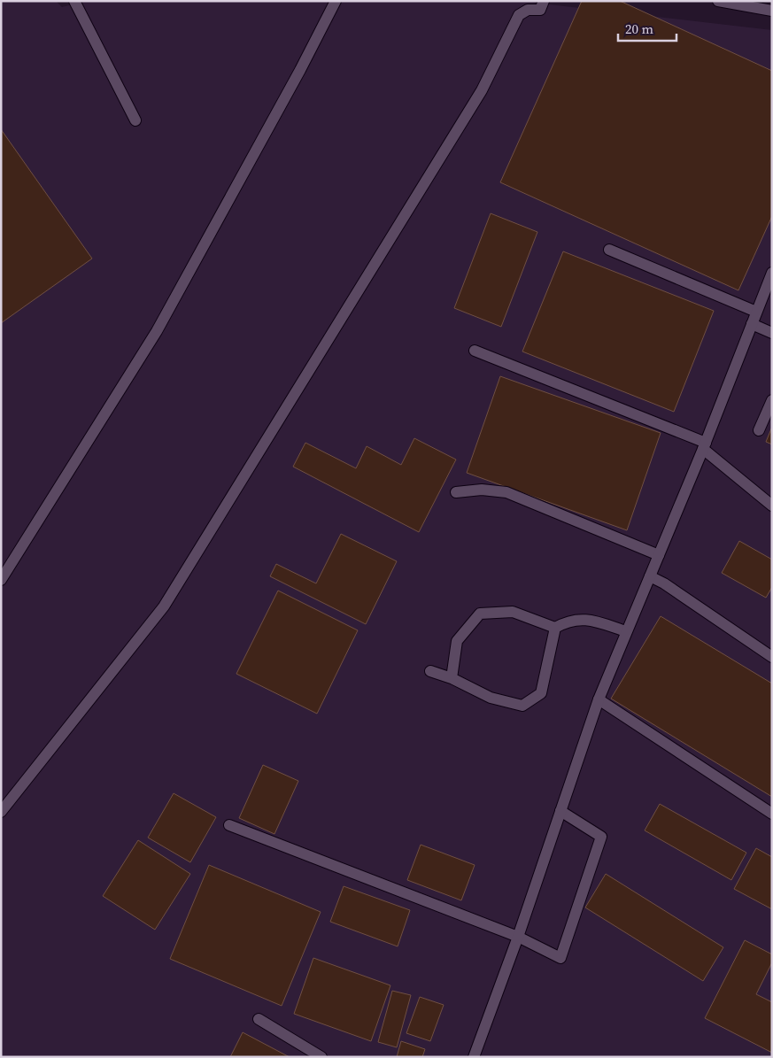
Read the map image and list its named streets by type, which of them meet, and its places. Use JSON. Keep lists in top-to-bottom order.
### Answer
{
  "scale_bar": "20 m"
}
